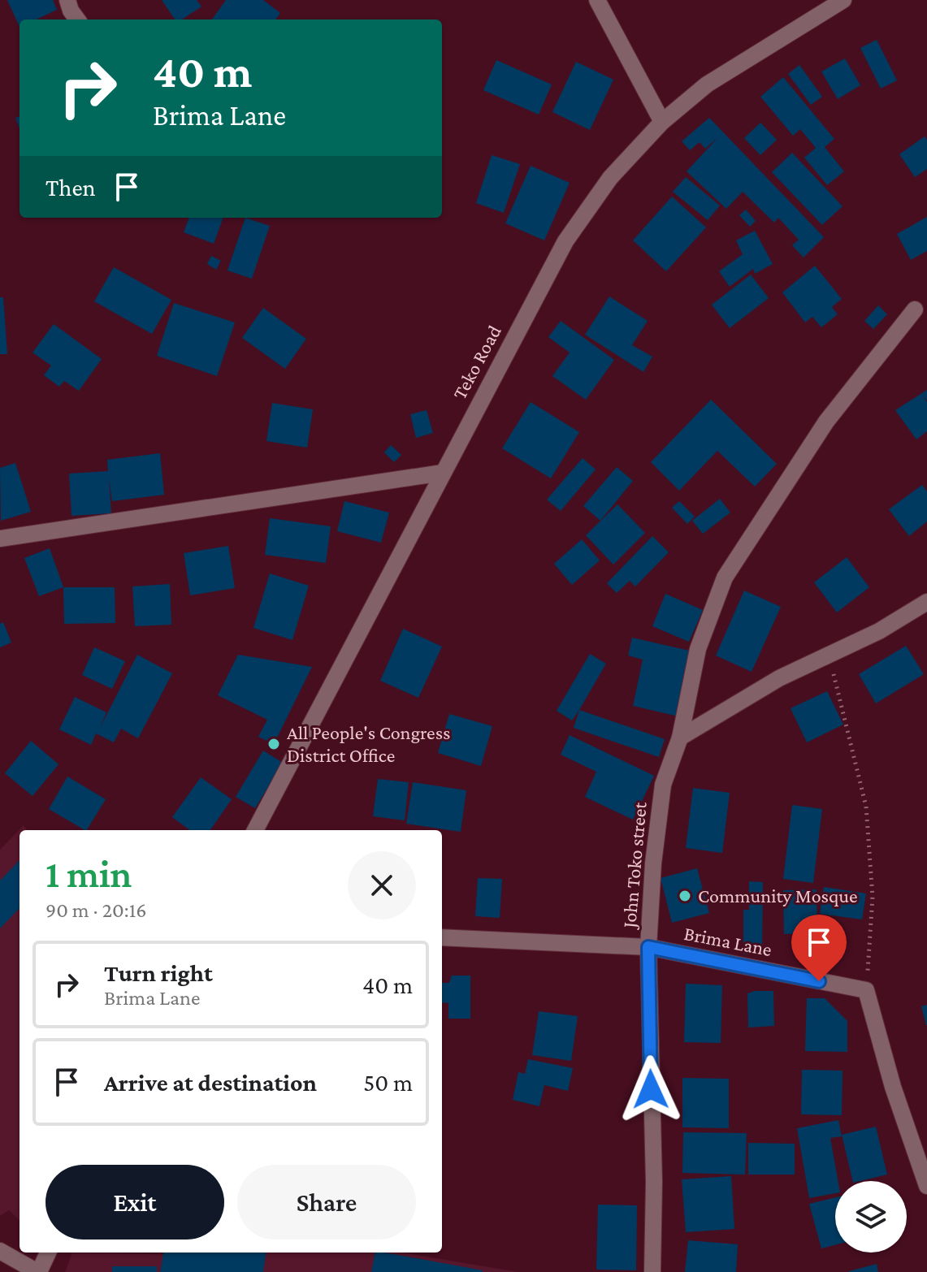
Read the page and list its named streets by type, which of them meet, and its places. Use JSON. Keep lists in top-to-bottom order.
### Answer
{
  "streets": {
    "street": ["Teko Road", "John Toko street", "Brima Lane"]
  },
  "crossings": [
    ["John Toko street", "Brima Lane"]
  ],
  "places": ["All People's Congress District Office", "Community Mosque"],
  "page": {
    "turn": ["40 m", "Brima Lane"],
    "then": "Then",
    "heading": ["1 min", "90 m · 20:16"],
    "list": [
      {
        "name": "Turn right",
        "note": "Brima Lane",
        "value": "40 m"
      },
      {
        "name": "Arrive at destination",
        "value": "50 m"
      }
    ],
    "buttons": ["Exit", "Share"]
  }
}
